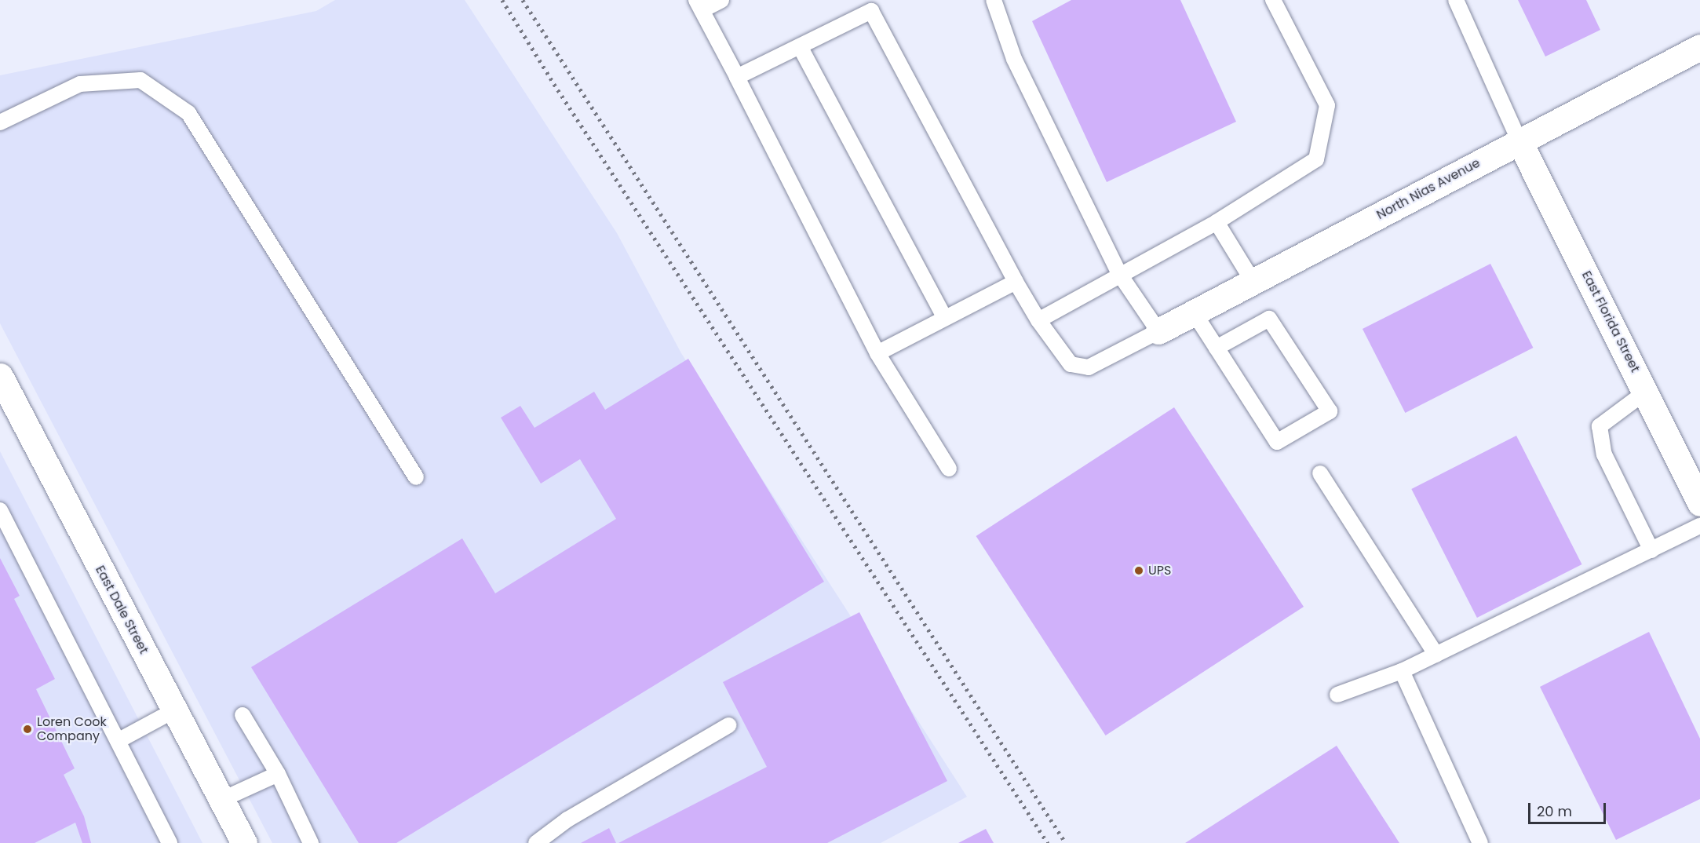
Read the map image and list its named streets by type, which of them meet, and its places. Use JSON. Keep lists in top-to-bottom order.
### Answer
{
  "streets": {
    "street": ["North Nias Avenue", "East Florida Street", "East Dale Street"]
  },
  "crossings": [
    ["North Nias Avenue", "East Florida Street"]
  ],
  "places": ["UPS", "Loren Cook Company"],
  "scale_bar": "20 m"
}
